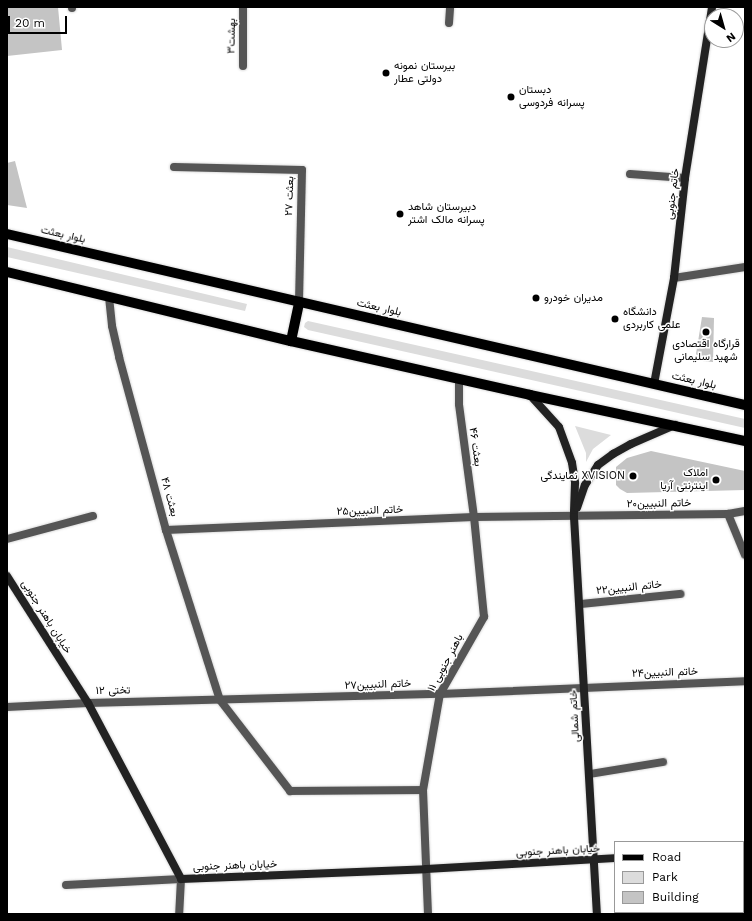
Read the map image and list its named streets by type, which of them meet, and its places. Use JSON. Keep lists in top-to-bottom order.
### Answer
{
  "streets": {
    "main road": ["بلوار بعثت"],
    "street": [
      "بهشت۳",
      "خاتم جنوبی",
      "بعثت ۲۷",
      "بعثت ۴۶",
      "بعثت ۴۸",
      "خاتم النبیین۲۰",
      "خاتم النبیین۲۵",
      "خاتم النبیین۲۲",
      "خیابان باهنر جنوبی",
      "باهنر جنوبی ۱۱",
      "خاتم النبیین۲۴",
      "خاتم النبیین۲۷",
      "تختی ۱۲",
      "خاتم شمالی"
    ]
  },
  "crossings": [
    ["خاتم جنوبی", "بلوار بعثت"],
    ["بعثت ۲۷", "بلوار بعثت"],
    ["بعثت ۴۶", "خاتم النبیین۲۵"],
    ["بعثت ۴۶", "باهنر جنوبی ۱۱"],
    ["بعثت ۴۸", "خاتم النبیین۲۵"],
    ["بعثت ۴۸", "باهنر جنوبی ۱۱"],
    ["بعثت ۴۸", "خاتم النبیین۲۷"],
    ["بعثت ۴۸", "تختی ۱۲"],
    ["خاتم النبیین۲۰", "خاتم النبیین۲۵"],
    ["خاتم النبیین۲۰", "خاتم شمالی"],
    ["خاتم النبیین۲۵", "باهنر جنوبی ۱۱"],
    ["خاتم النبیین۲۵", "خاتم شمالی"],
    ["خاتم النبیین۲۲", "خاتم شمالی"],
    ["خیابان باهنر جنوبی", "باهنر جنوبی ۱۱"],
    ["خیابان باهنر جنوبی", "تختی ۱۲"],
    ["خیابان باهنر جنوبی", "خاتم شمالی"],
    ["باهنر جنوبی ۱۱", "خاتم النبیین۲۷"],
    ["خاتم النبیین۲۴", "خاتم النبیین۲۷"],
    ["خاتم النبیین۲۴", "خاتم شمالی"],
    ["خاتم النبیین۲۷", "تختی ۱۲"],
    ["خاتم النبیین۲۷", "خاتم شمالی"]
  ],
  "places": [
    "بیرستان نمونه دولتی عطار",
    "دبستان پسرانه فردوسی",
    "دبیرستان شاهد پسرانه مالک اشتر",
    "مدیران خودرو",
    "دانشگاه علمی کاربردی",
    "قرارگاه اقتصادی شهید سلیمانی",
    "نمایندگی XVISION",
    "املاک اینترنتی آریا"
  ],
  "legend": ["Road", "Park", "Building"],
  "scale_bar": "20 m",
  "north": "bottom right"
}
